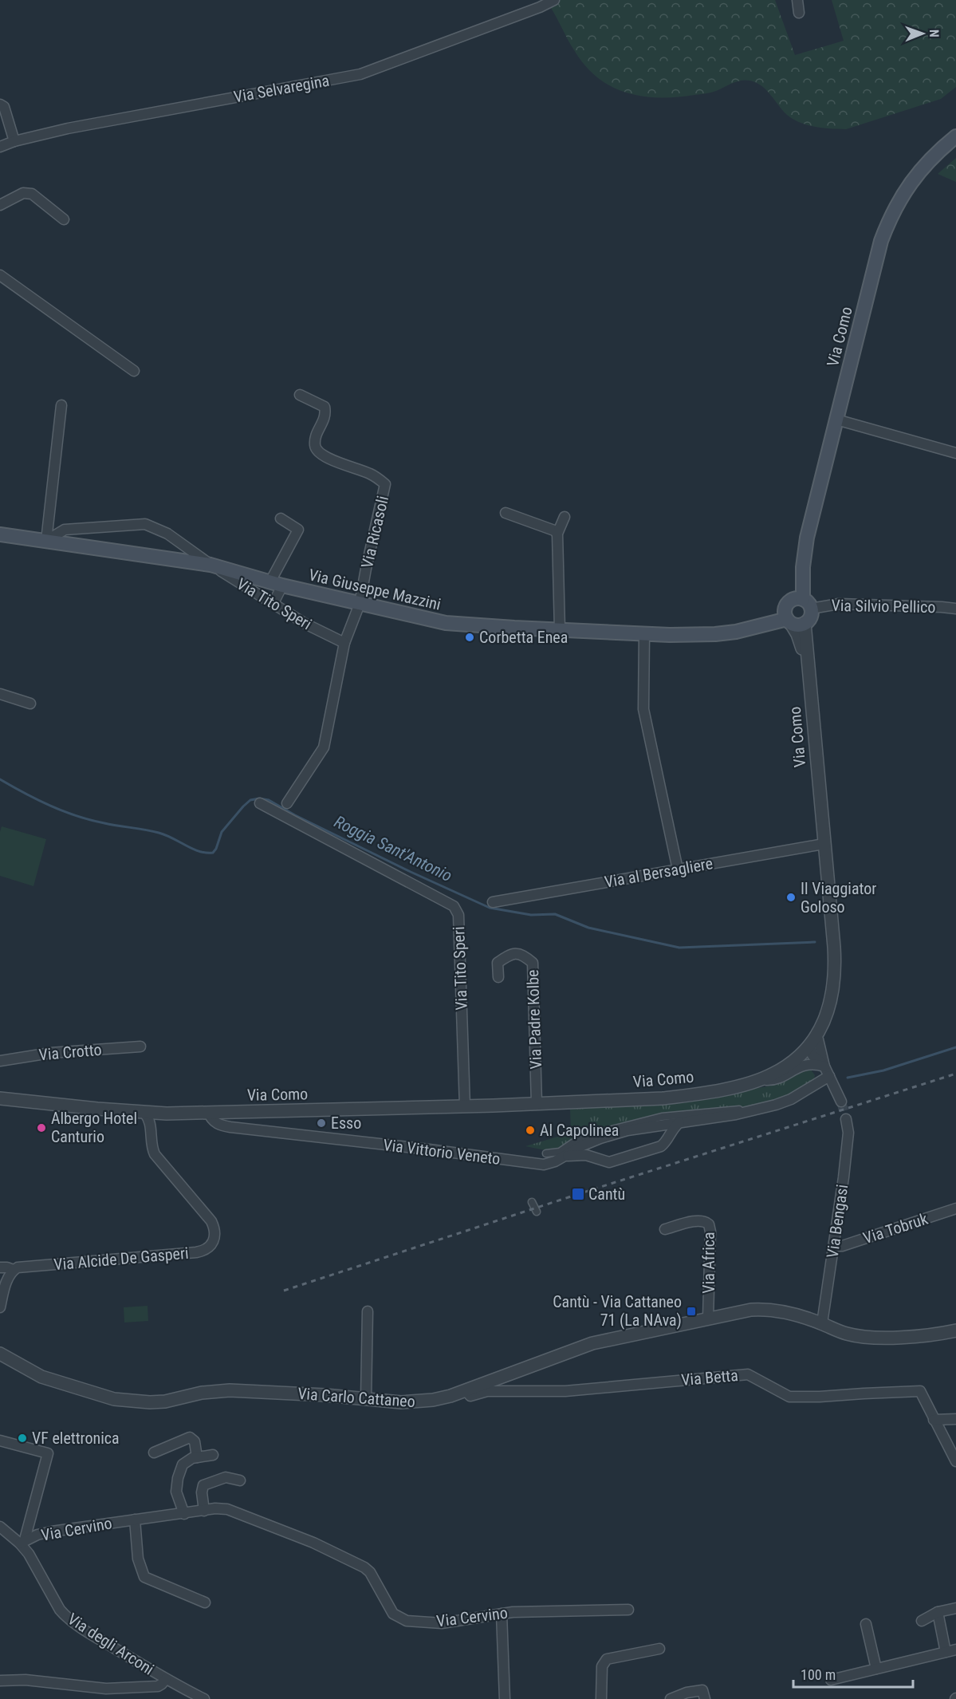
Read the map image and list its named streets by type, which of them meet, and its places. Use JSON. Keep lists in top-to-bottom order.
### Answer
{
  "streets": {
    "main road": ["Via Como", "Via Giuseppe Mazzini"],
    "street": [
      "Via Selvaregina",
      "Via Ricasoli",
      "Via Tito Speri",
      "Via Silvio Pellico",
      "Via al Bersagliere",
      "Via Padre Kolbe",
      "Via Crotto",
      "Via Vittorio Veneto",
      "Via Bengasi",
      "Via Tobruk",
      "Via Alcide De Gasperi",
      "Via Africa",
      "Via Betta",
      "Via Carlo Cattaneo",
      "Via Cervino",
      "Via degli Arconi"
    ]
  },
  "crossings": [
    ["Via Como", "Via Giuseppe Mazzini"],
    ["Via Como", "Via Tito Speri"],
    ["Via Como", "Via Silvio Pellico"],
    ["Via Como", "Via al Bersagliere"],
    ["Via Como", "Via Padre Kolbe"],
    ["Via Como", "Via Vittorio Veneto"],
    ["Via Como", "Via Alcide De Gasperi"],
    ["Via Ricasoli", "Via Giuseppe Mazzini"],
    ["Via Ricasoli", "Via Tito Speri"],
    ["Via Giuseppe Mazzini", "Via Tito Speri"],
    ["Via Giuseppe Mazzini", "Via Silvio Pellico"],
    ["Via Bengasi", "Via Tobruk"],
    ["Via Bengasi", "Via Carlo Cattaneo"],
    ["Via Africa", "Via Carlo Cattaneo"],
    ["Via Betta", "Via Carlo Cattaneo"],
    ["Via Cervino", "Via degli Arconi"]
  ],
  "water": ["Roggia Sant'Antonio"],
  "places": {
    "other": [
      "Corbetta Enea",
      "Il Viaggiator Goloso",
      "Esso",
      "Albergo Hotel Canturio",
      "Al Capolinea",
      "VF elettronica"
    ],
    "transit": ["Cantù", "Cantù - Via Cattaneo 71 (La NAva)"]
  },
  "scale_bar": "100 m",
  "north": "right"
}
